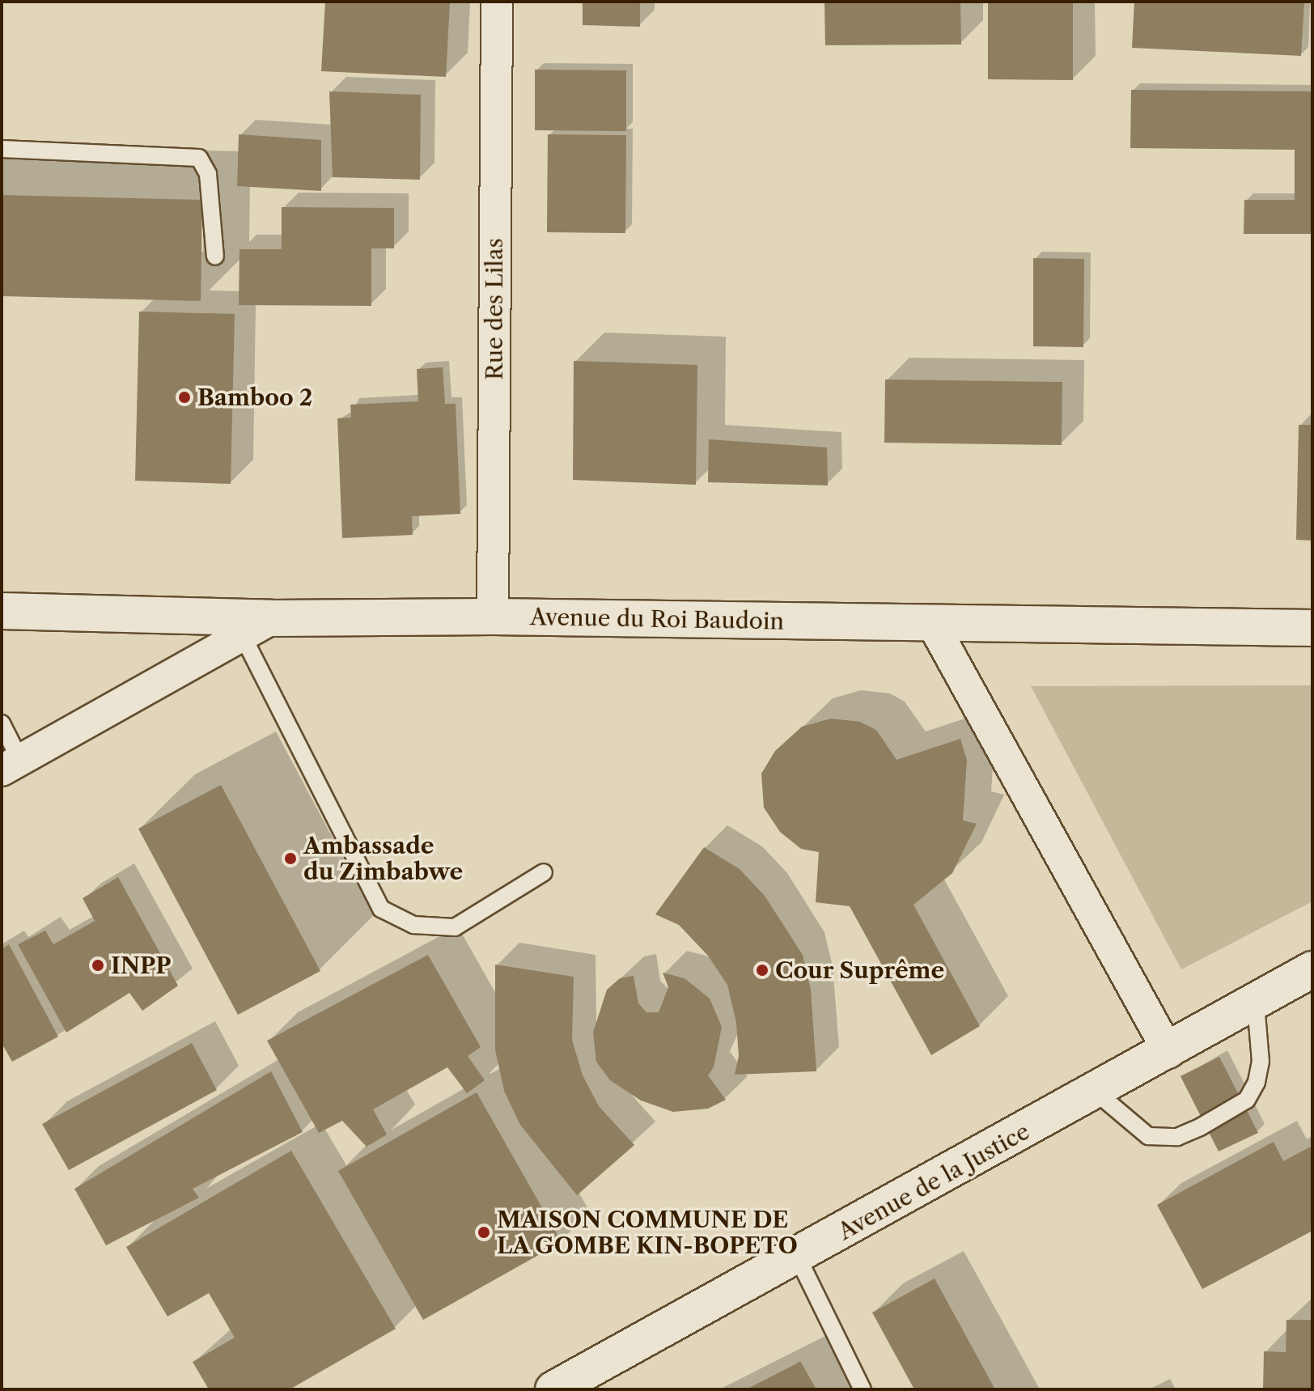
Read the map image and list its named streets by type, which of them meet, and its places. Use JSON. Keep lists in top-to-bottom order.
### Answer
{
  "streets": {
    "street": ["Rue des Lilas", "Avenue du Roi Baudoin", "Avenue de la Justice"]
  },
  "crossings": [
    ["Rue des Lilas", "Avenue du Roi Baudoin"]
  ],
  "places": [
    "Bamboo 2",
    "Ambassade du Zimbabwe",
    "INPP",
    "Cour Suprême",
    "MAISON COMMUNE DE LA GOMBE KIN-BOPETO"
  ]
}
